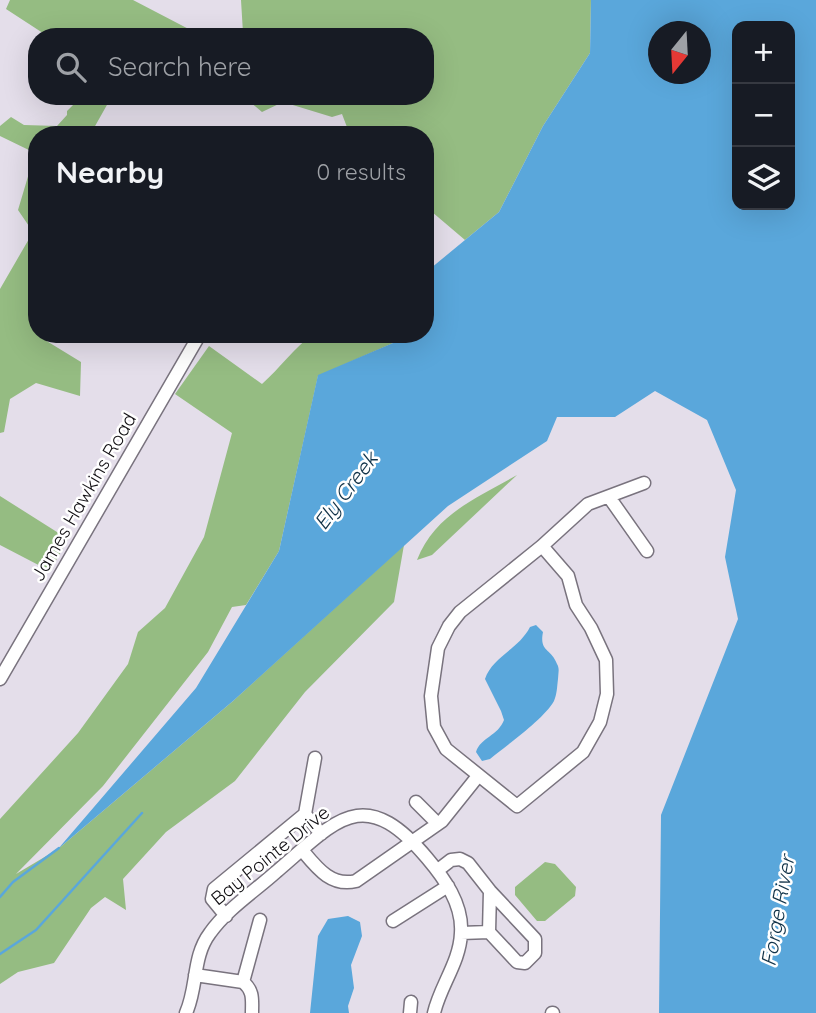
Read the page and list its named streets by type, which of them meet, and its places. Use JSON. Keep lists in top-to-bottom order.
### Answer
{
  "streets": {
    "street": ["James Hawkins Road", "Bay Pointe Drive"]
  },
  "water": ["Ely Creek", "Forge River"],
  "north": "bottom",
  "page": {
    "map_buttons": ["+", "−"],
    "search": "Search here",
    "heading": ["Nearby", "0 results"]
  }
}
